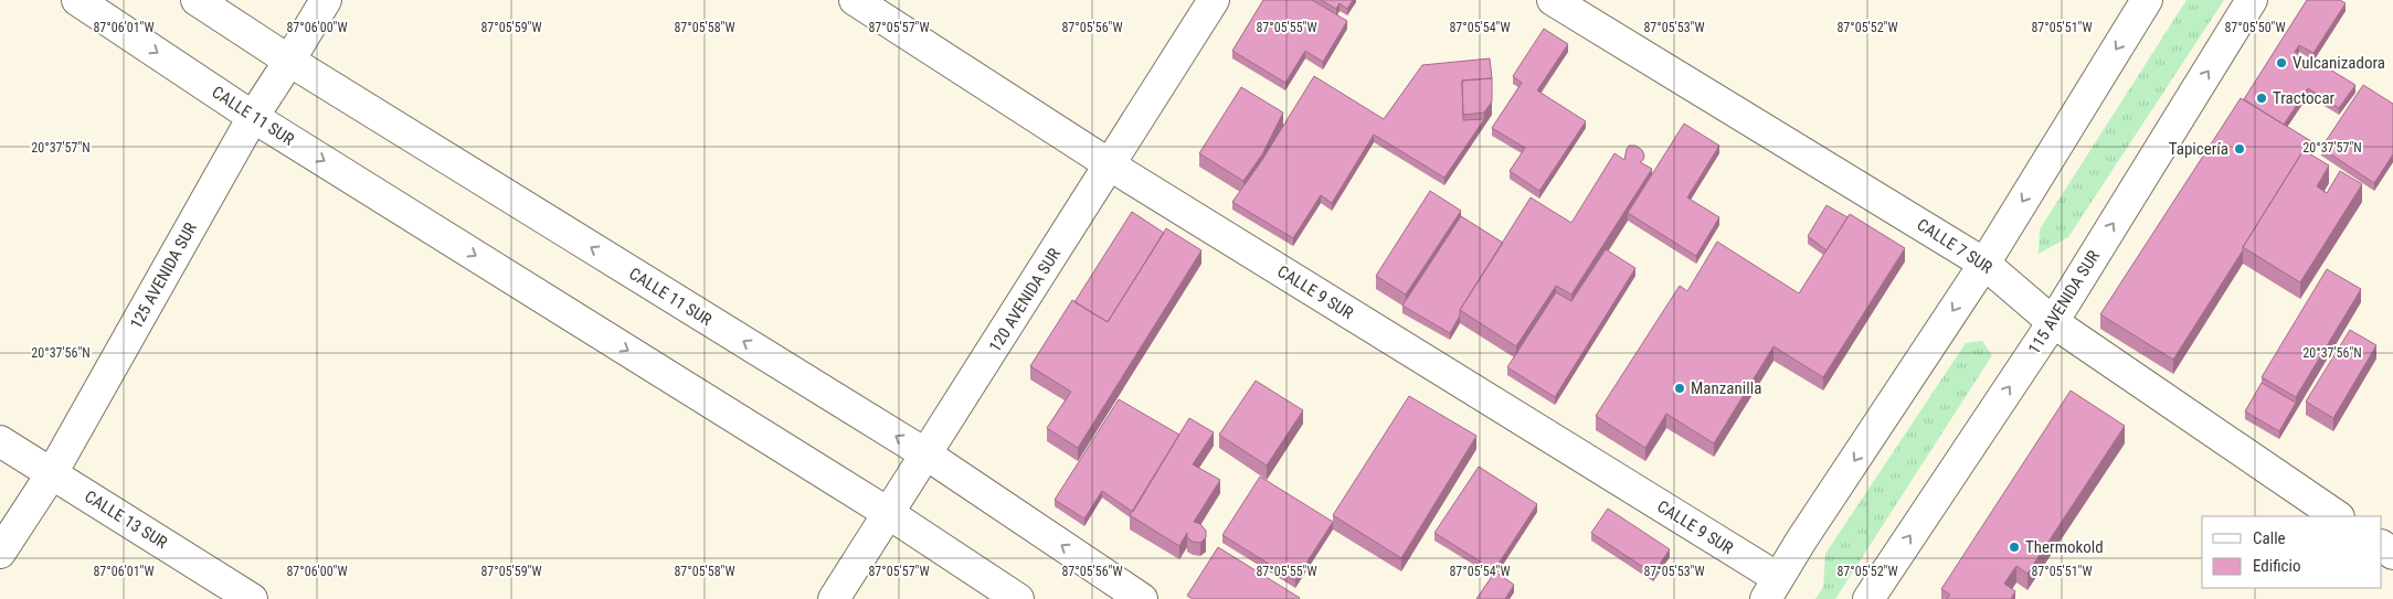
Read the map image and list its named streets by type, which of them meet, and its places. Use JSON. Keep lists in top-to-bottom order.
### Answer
{
  "streets": {
    "street": [
      "CALLE 11 SUR",
      "CALLE 7 SUR",
      "125 AVENIDA SUR",
      "CALLE 9 SUR",
      "120 AVENIDA SUR",
      "115 AVENIDA SUR",
      "CALLE 13 SUR"
    ]
  },
  "crossings": [
    ["CALLE 11 SUR", "125 AVENIDA SUR"],
    ["CALLE 11 SUR", "120 AVENIDA SUR"],
    ["CALLE 7 SUR", "115 AVENIDA SUR"],
    ["125 AVENIDA SUR", "CALLE 13 SUR"],
    ["CALLE 9 SUR", "120 AVENIDA SUR"]
  ],
  "places": [
    "Vulcanizadora",
    "Tractocar",
    "Tapicería",
    "Manzanilla",
    "Thermokold"
  ],
  "legend": ["Calle", "Edificio"],
  "coordinates": [
    "87°06'01\"W",
    "87°06'00\"W",
    "87°05'59\"W",
    "87°05'58\"W",
    "87°05'57\"W",
    "87°05'56\"W",
    "87°05'55\"W",
    "87°05'54\"W",
    "87°05'53\"W",
    "87°05'52\"W",
    "87°05'51\"W",
    "87°05'50\"W",
    "20°37'57\"N",
    "20°37'56\"N"
  ]
}
